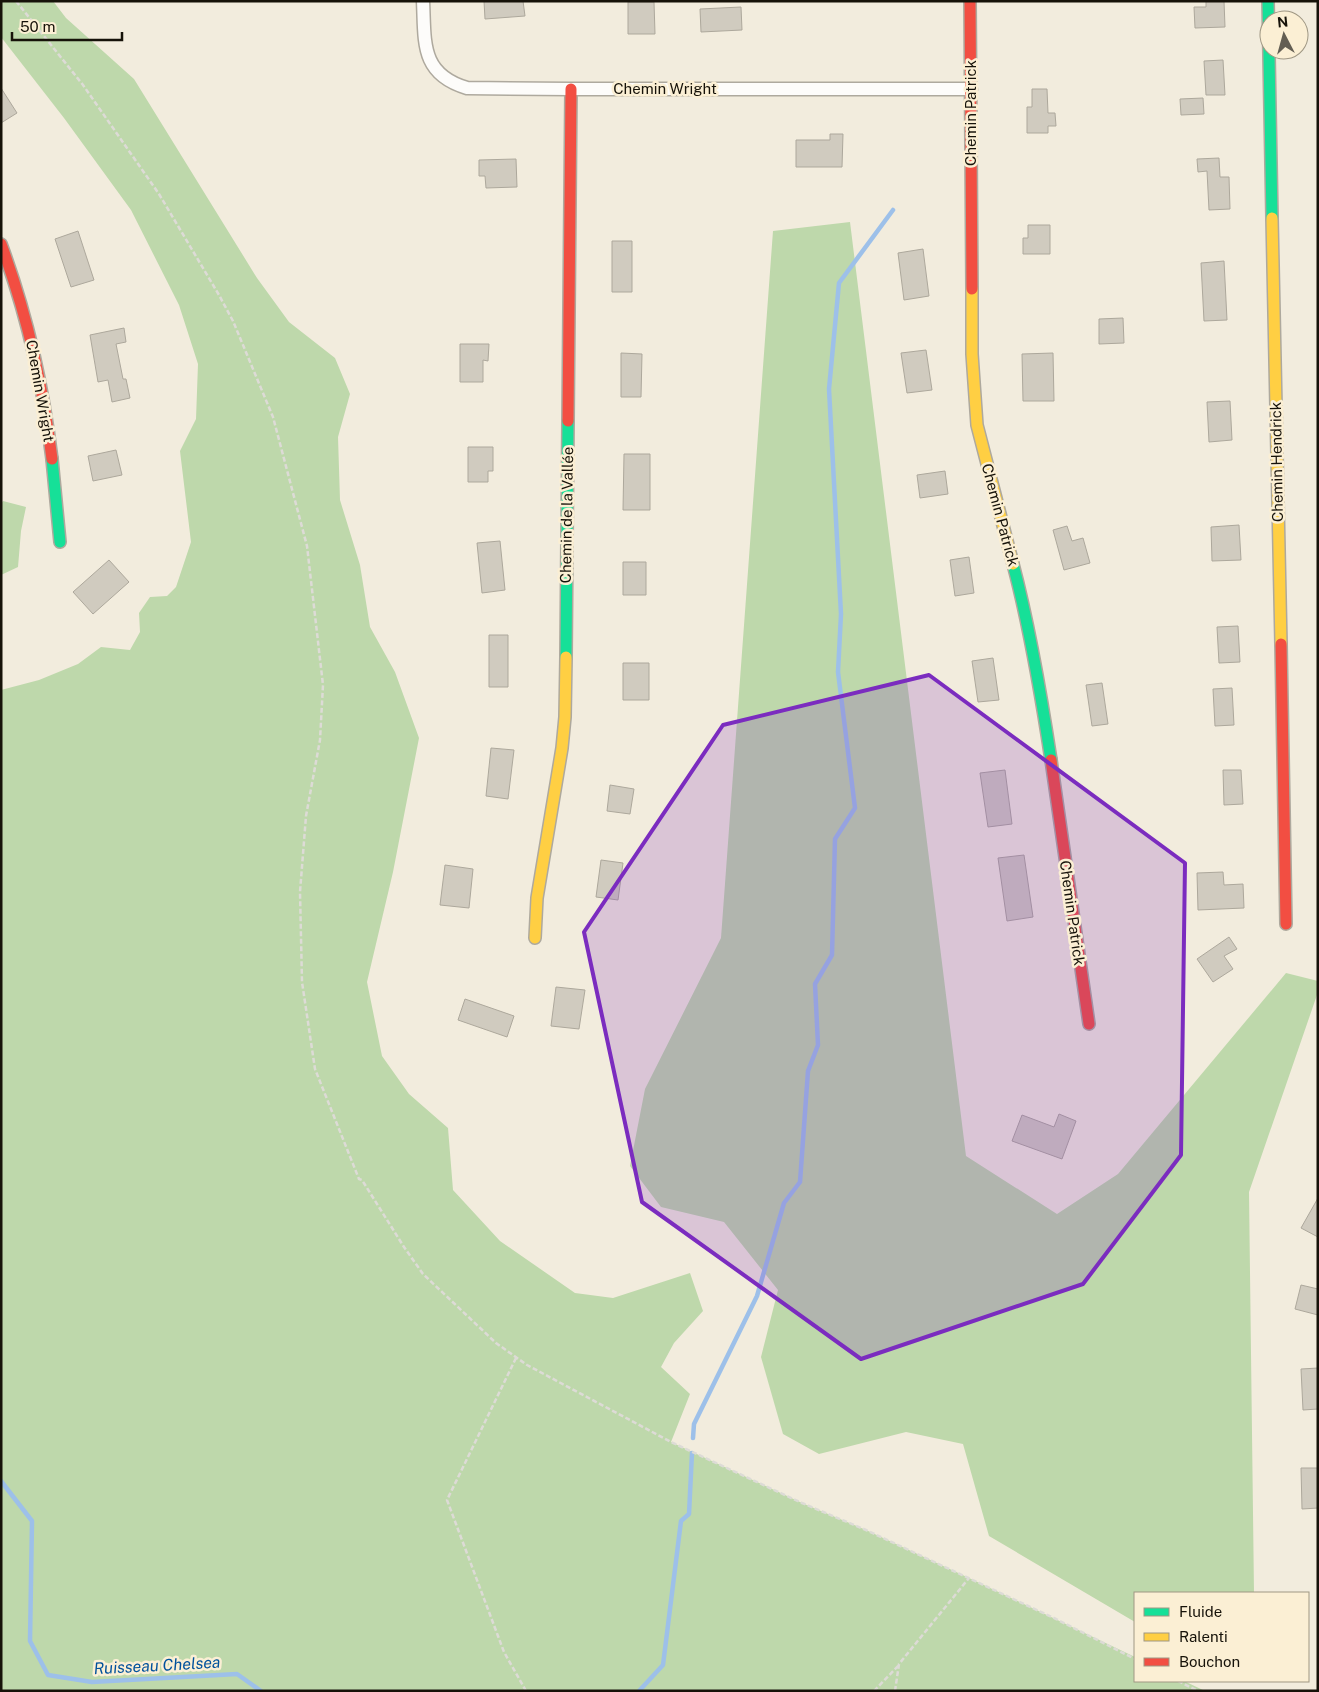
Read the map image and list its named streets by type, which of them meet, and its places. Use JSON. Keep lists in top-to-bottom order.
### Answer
{
  "streets": {
    "street": [
      "Chemin Wright",
      "Chemin Patrick",
      "Chemin Hendrick",
      "Chemin de la Vallée"
    ]
  },
  "crossings": [
    ["Chemin Wright", "Chemin Patrick"],
    ["Chemin Wright", "Chemin de la Vallée"]
  ],
  "water": ["Ruisseau Chelsea"],
  "legend": ["Fluide", "Ralenti", "Bouchon"],
  "scale_bar": "50 m",
  "north": "top"
}
